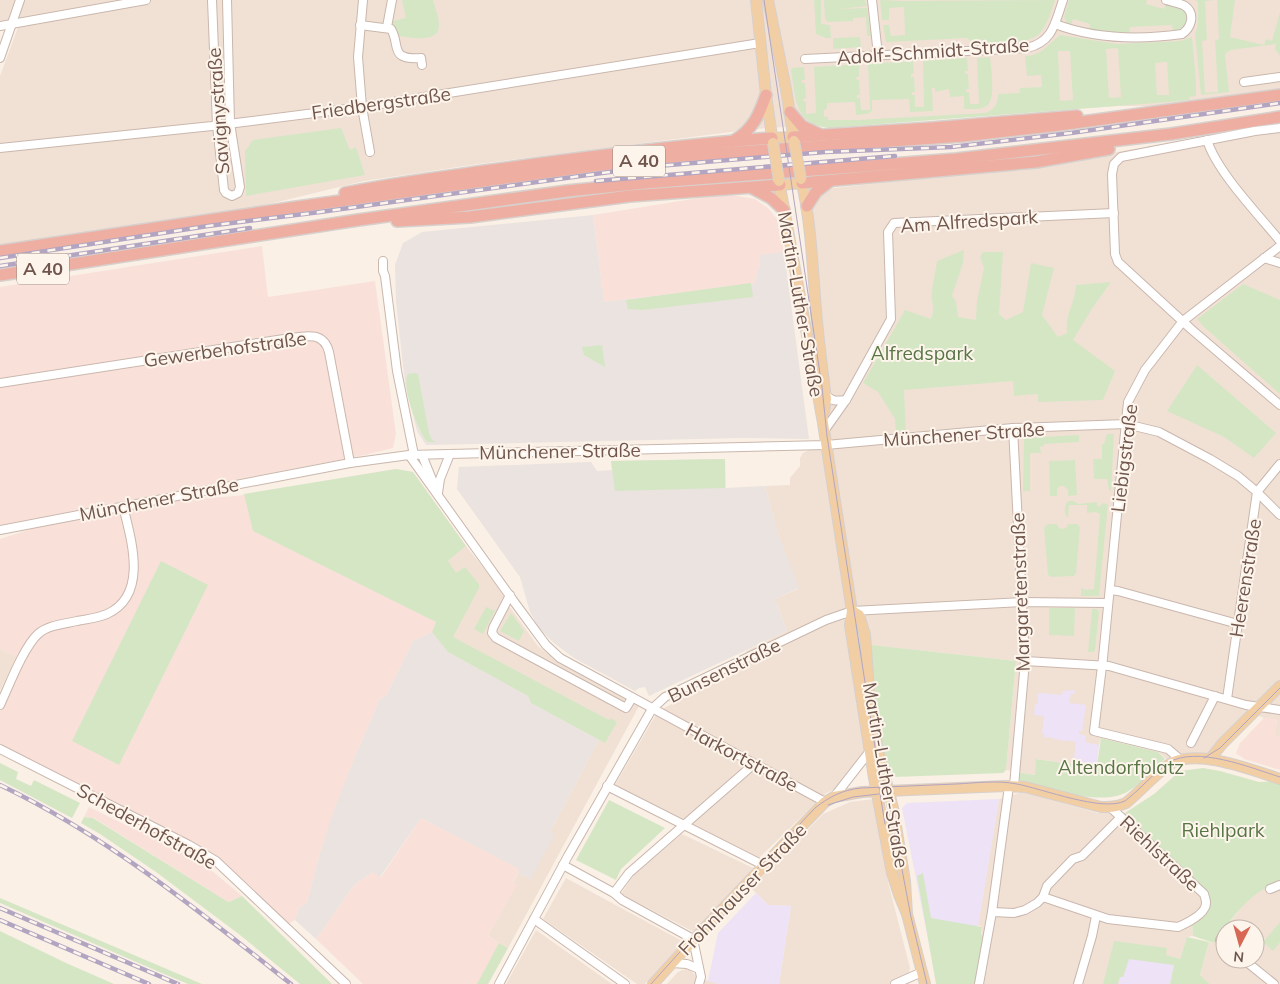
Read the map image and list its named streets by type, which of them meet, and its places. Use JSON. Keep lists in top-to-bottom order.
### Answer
{
  "streets": {
    "highway": ["A 40"],
    "main road": ["Martin-Luther-Straße", "Frohnhauser Straße"],
    "street": [
      "Adolf-Schmidt-Straße",
      "Friedbergstraße",
      "Savignystraße",
      "Am Alfredspark",
      "Gewerbehofstraße",
      "Münchener Straße",
      "Liebigstraße",
      "Heerenstraße",
      "Margaretenstraße",
      "Bunsenstraße",
      "Harkortstraße",
      "Schederhofstraße",
      "Riehlstraße"
    ]
  },
  "crossings": [
    ["Friedbergstraße", "Savignystraße"],
    ["Friedbergstraße", "Martin-Luther-Straße"],
    ["Am Alfredspark", "Martin-Luther-Straße"],
    ["Martin-Luther-Straße", "Münchener Straße"],
    ["Martin-Luther-Straße", "Bunsenstraße"],
    ["Martin-Luther-Straße", "Frohnhauser Straße"],
    ["Gewerbehofstraße", "Münchener Straße"],
    ["Münchener Straße", "Liebigstraße"],
    ["Münchener Straße", "Heerenstraße"],
    ["Münchener Straße", "Margaretenstraße"],
    ["Münchener Straße", "Harkortstraße"],
    ["Liebigstraße", "Bunsenstraße"],
    ["Margaretenstraße", "Bunsenstraße"],
    ["Bunsenstraße", "Harkortstraße"],
    ["Harkortstraße", "Frohnhauser Straße"]
  ],
  "parks": ["Alfredspark", "Altendorfplatz", "Riehlpark"],
  "north": "bottom"
}
